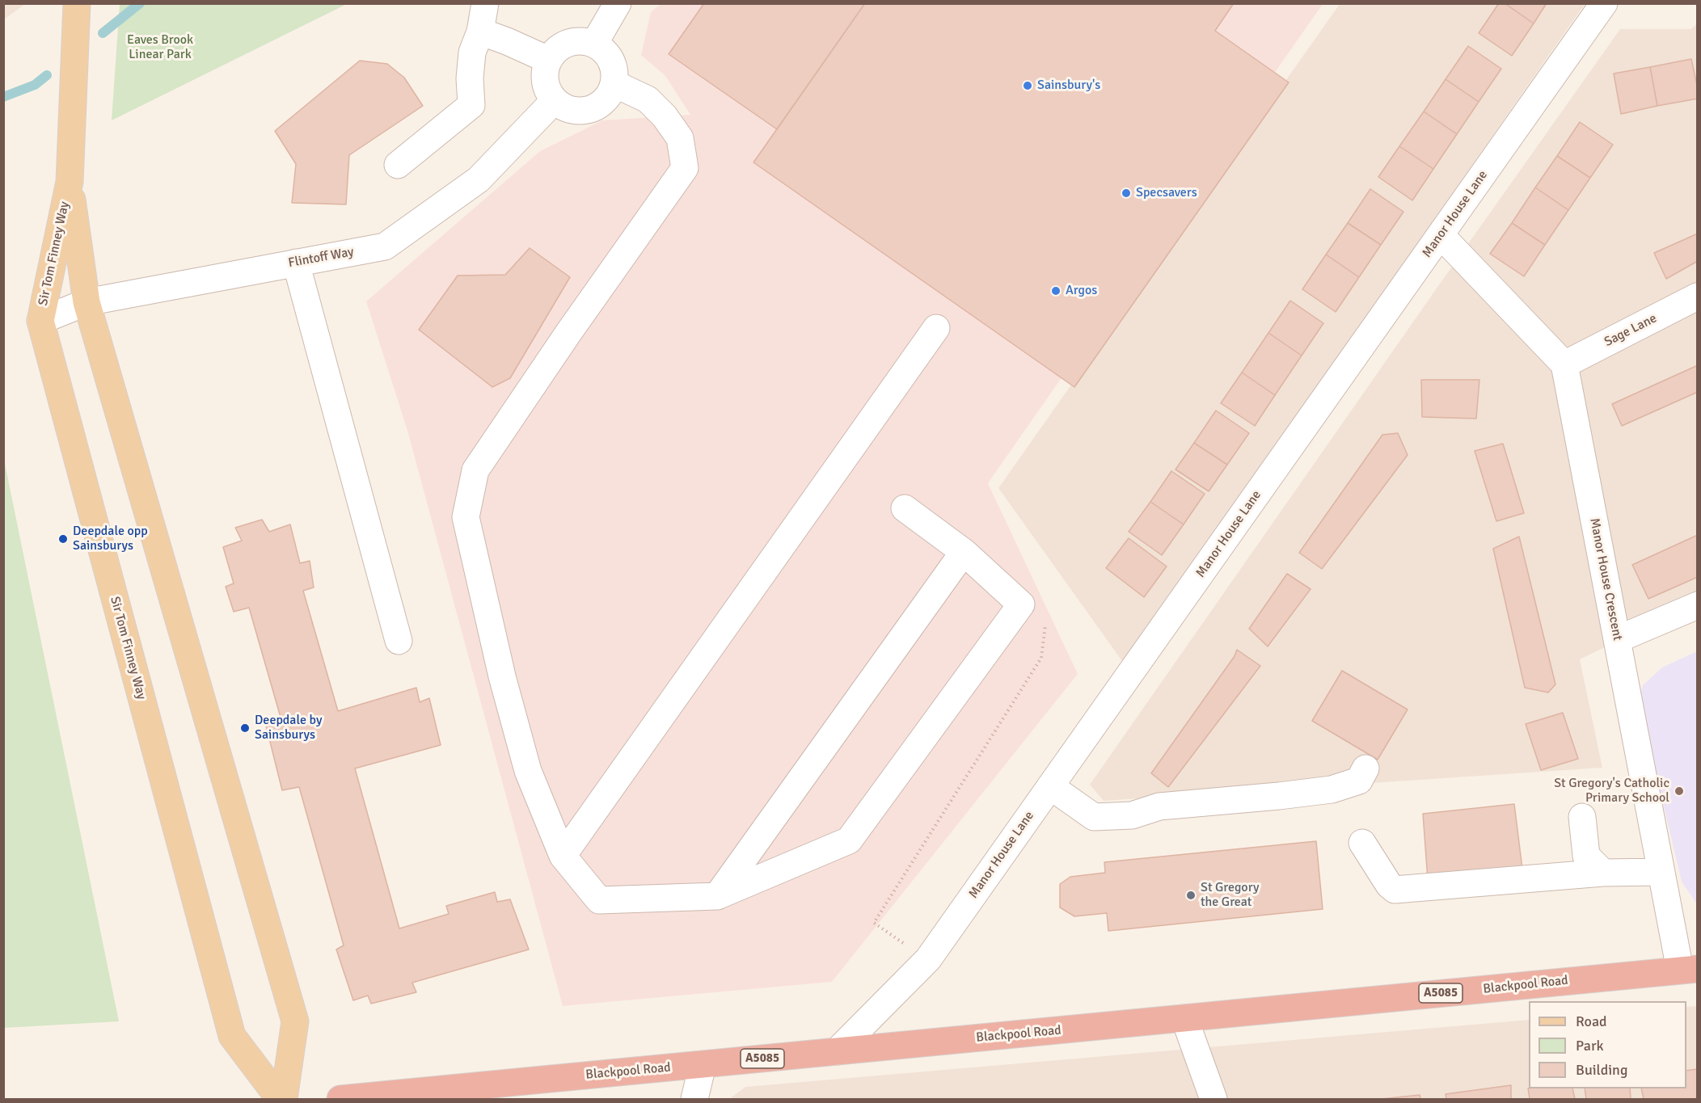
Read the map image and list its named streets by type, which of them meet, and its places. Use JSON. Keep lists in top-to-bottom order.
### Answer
{
  "streets": {
    "highway": ["Blackpool Road", "A5085"],
    "main road": ["Sir Tom Finney Way"],
    "street": [
      "Manor House Lane",
      "Flintoff Way",
      "Sage Lane",
      "Manor House Crescent"
    ]
  },
  "crossings": [
    ["Manor House Lane", "Blackpool Road"],
    ["Sir Tom Finney Way", "Flintoff Way"],
    ["Sage Lane", "Manor House Crescent"],
    ["Manor House Crescent", "Blackpool Road"]
  ],
  "parks": ["Eaves Brook Linear Park"],
  "places": [
    "Sainsbury's",
    "Specsavers",
    "Argos",
    "Deepdale opp Sainsburys",
    "Deepdale by Sainsburys",
    "St Gregory's Catholic Primary School",
    "St Gregory the Great"
  ],
  "legend": ["Road", "Park", "Building"]
}
